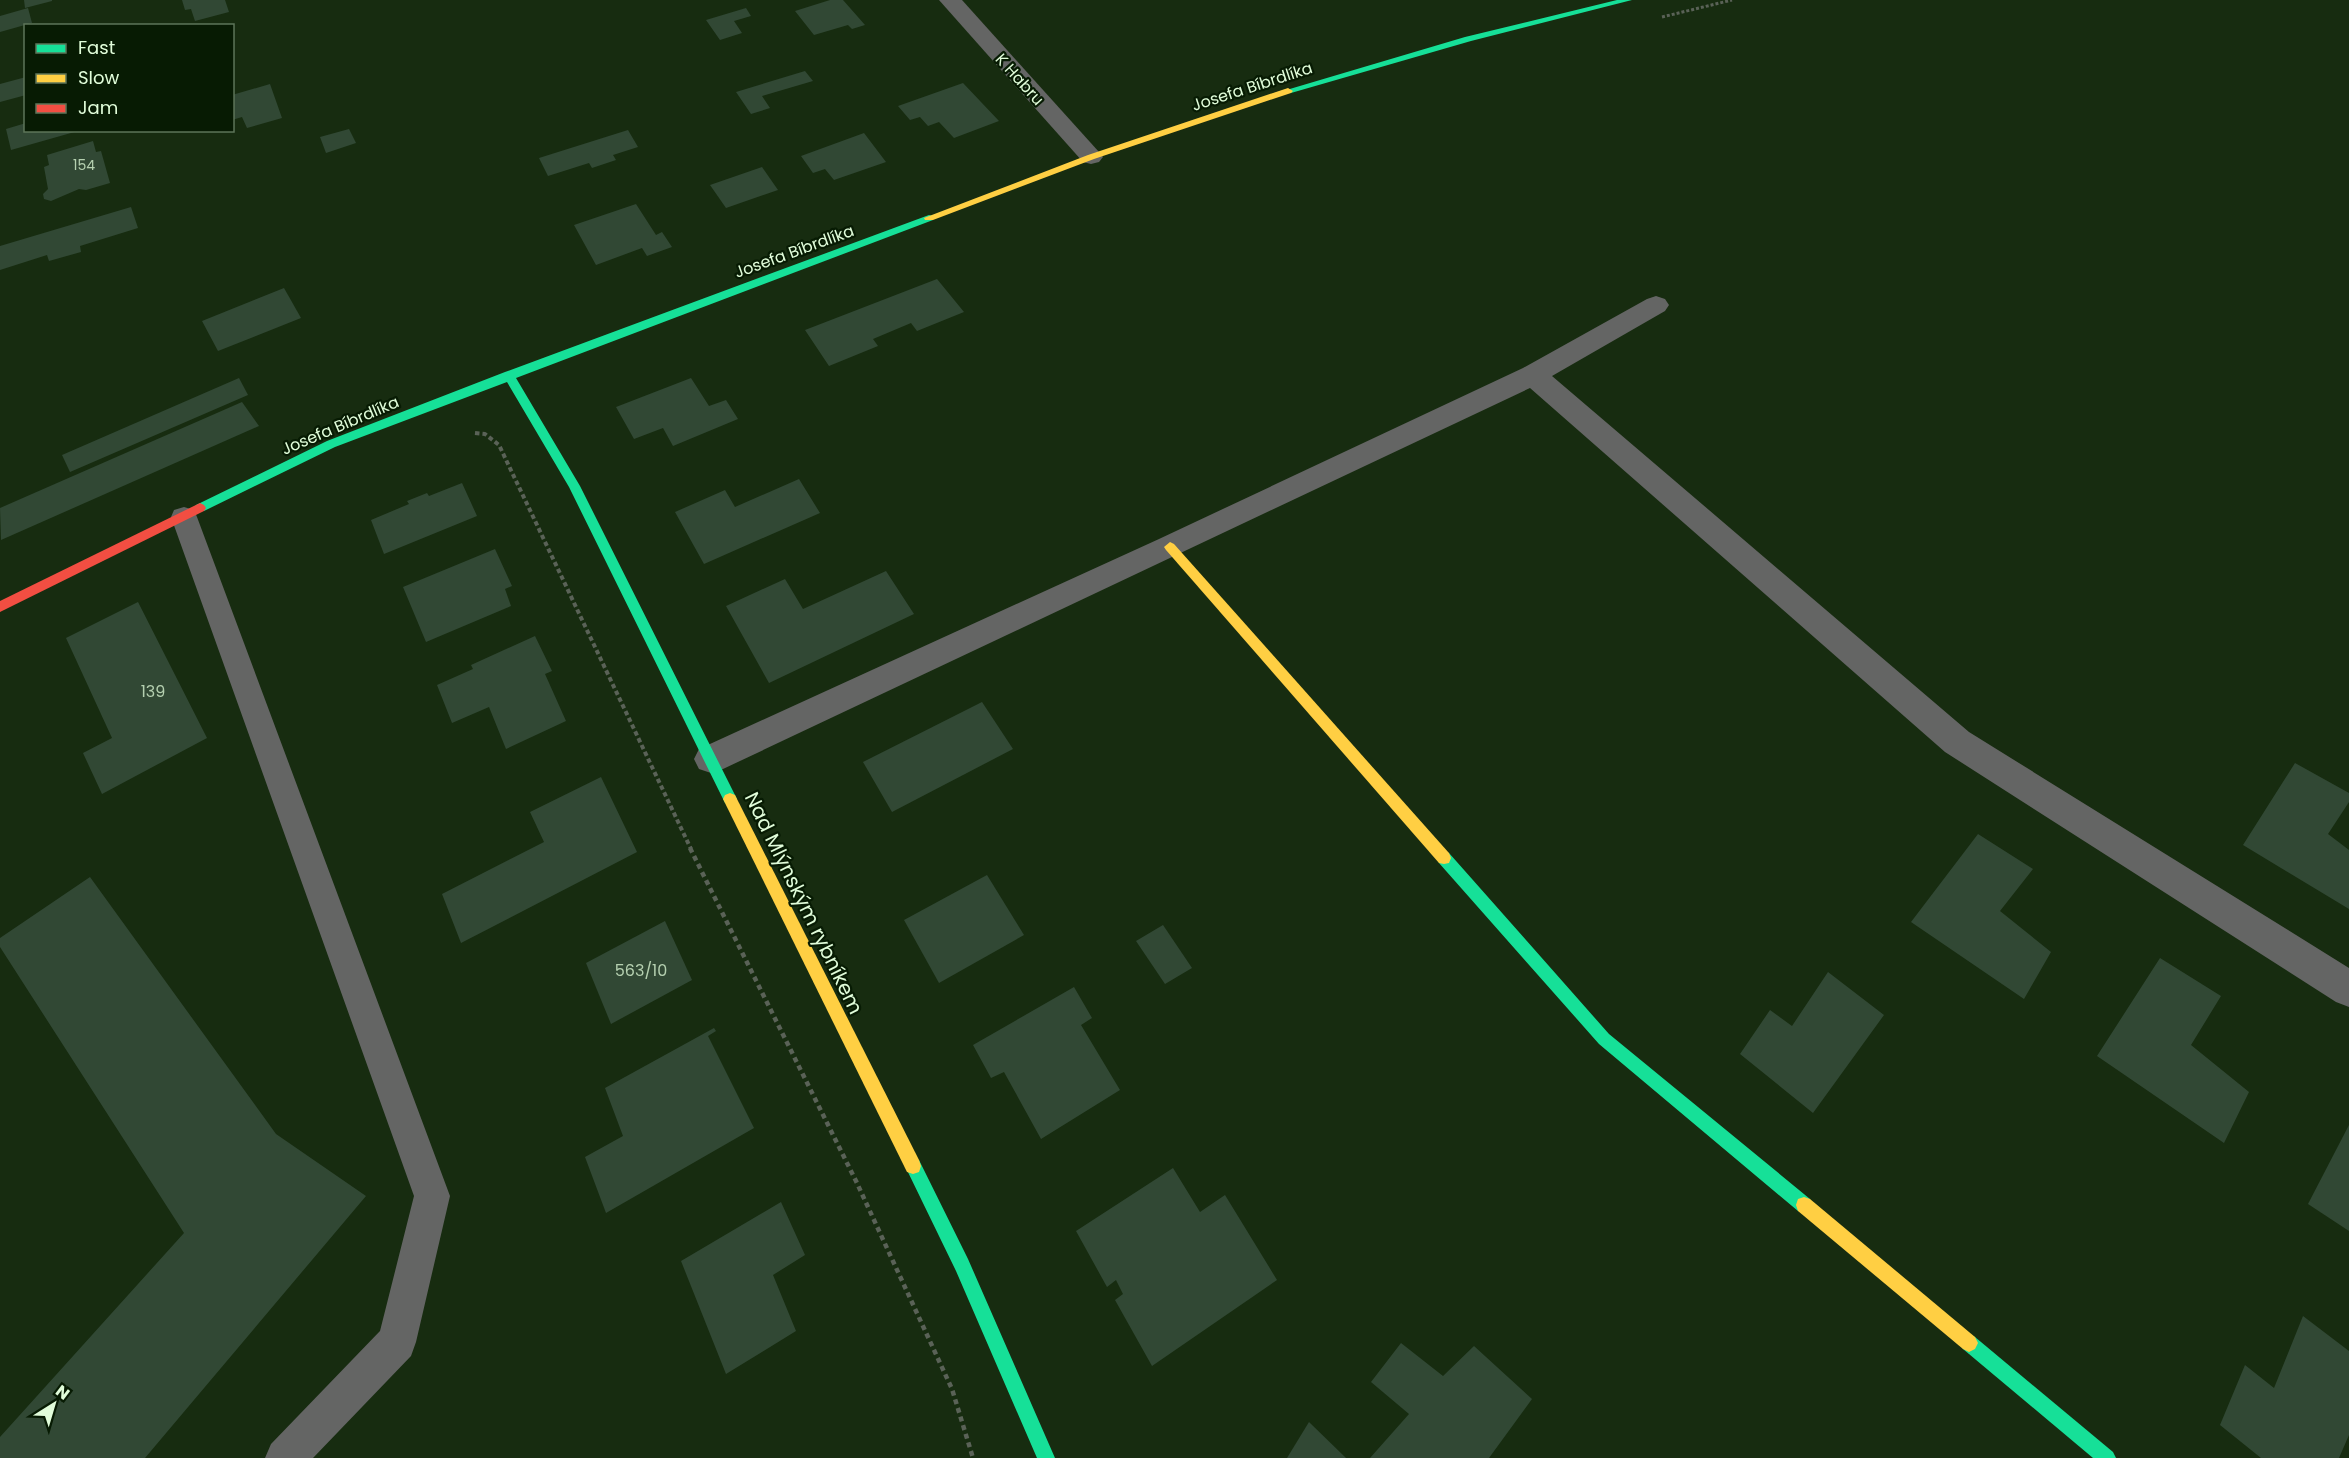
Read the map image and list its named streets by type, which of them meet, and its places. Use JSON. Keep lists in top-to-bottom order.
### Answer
{
  "streets": {
    "street": ["K Habru", "Josefa Bíbrdlíka", "Nad Mlýnským rybníkem"]
  },
  "crossings": [
    ["K Habru", "Josefa Bíbrdlíka"],
    ["Josefa Bíbrdlíka", "Nad Mlýnským rybníkem"]
  ],
  "house_numbers": ["154", "139", "563/10"],
  "legend": ["Fast", "Slow", "Jam"],
  "north": "top right"
}
